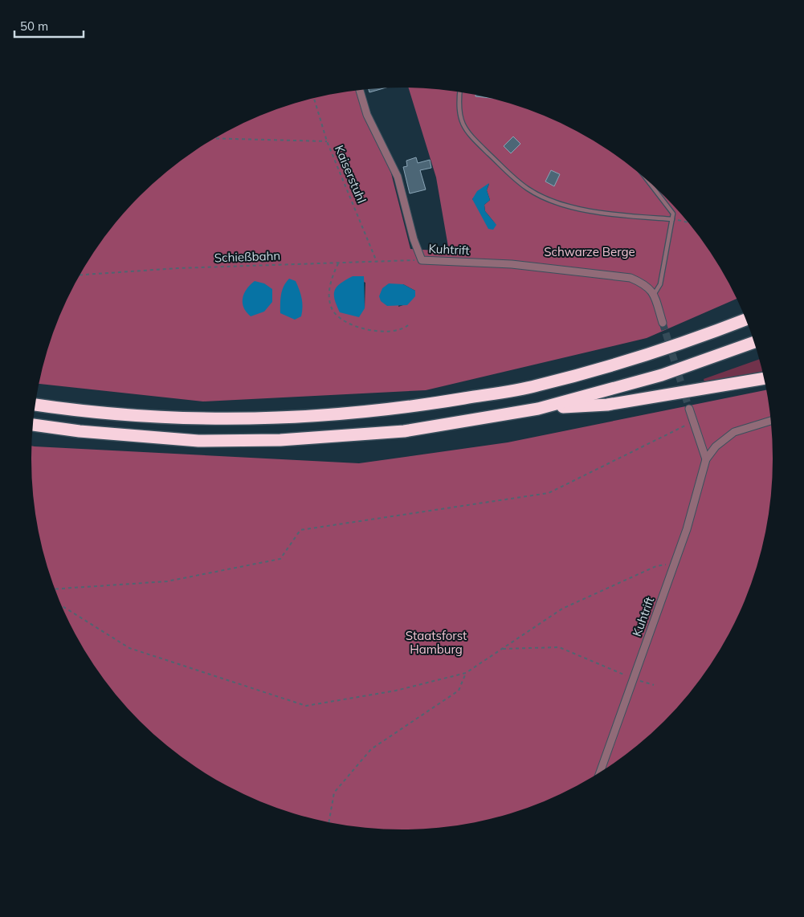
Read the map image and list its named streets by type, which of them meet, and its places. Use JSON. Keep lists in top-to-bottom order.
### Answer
{
  "streets": {
    "street": ["Kuhtrift"],
    "path": ["Kaiserstuhl", "Schießbahn"]
  },
  "crossings": [
    ["Kaiserstuhl", "Schießbahn"],
    ["Kuhtrift", "Schießbahn"]
  ],
  "parks": ["Schwarze Berge", "Staatsforst Hamburg"],
  "scale_bar": "50 m"
}
